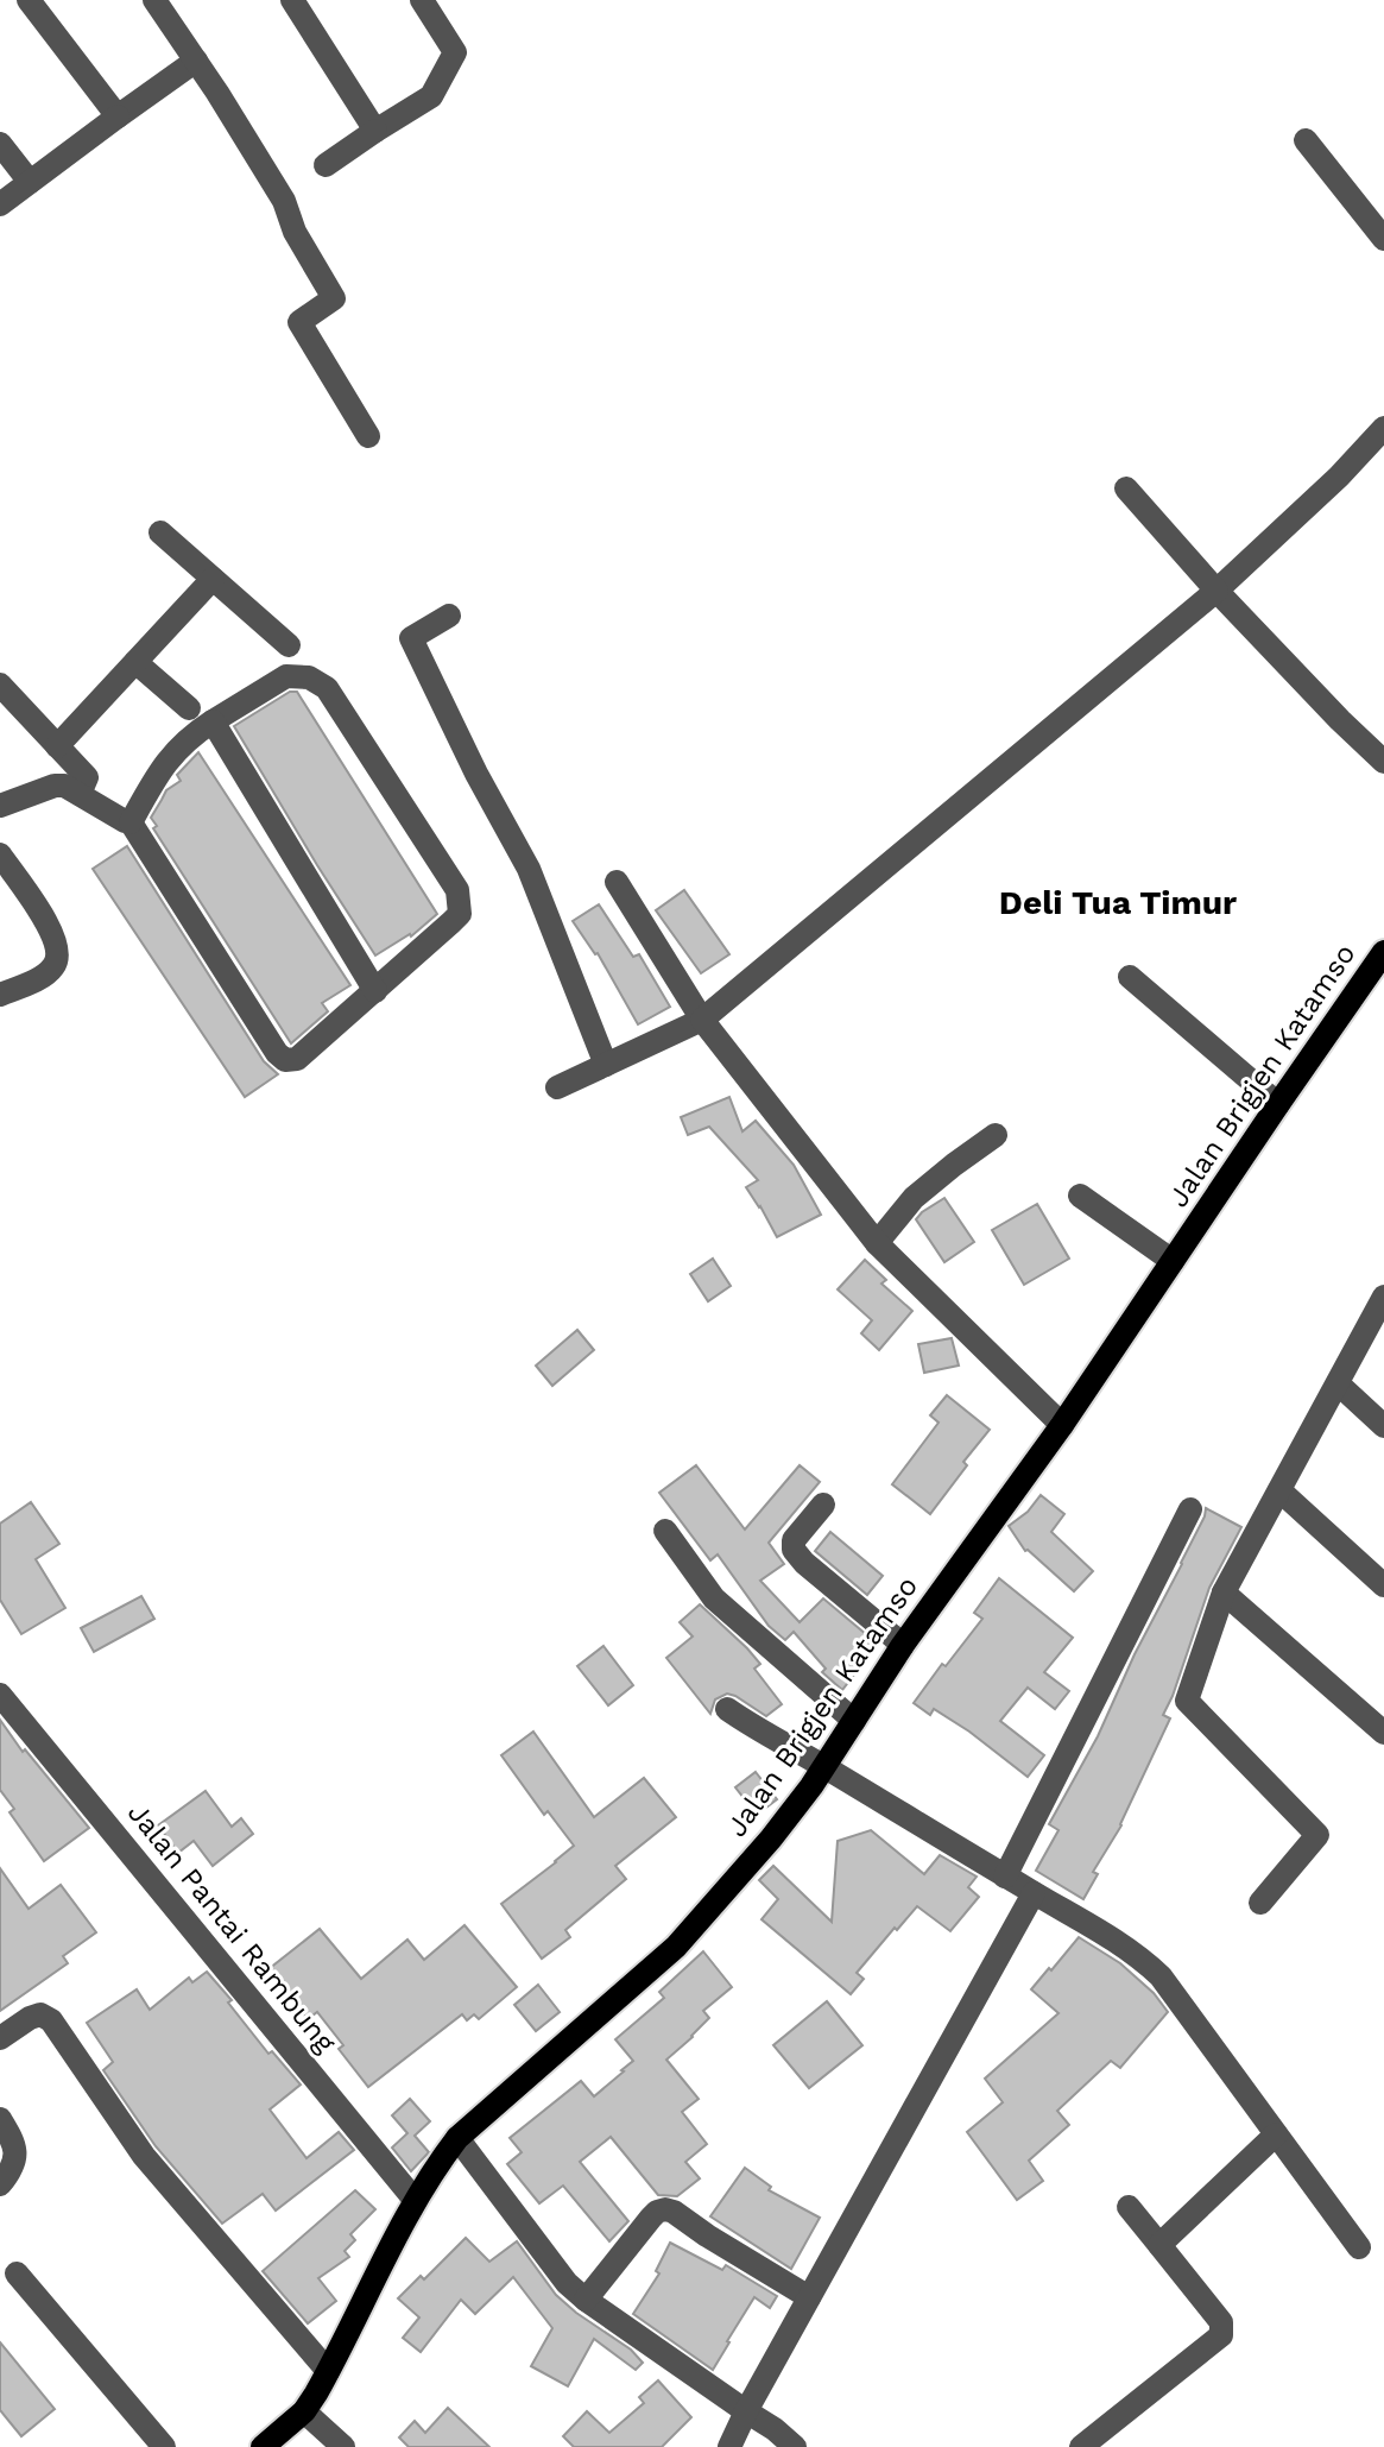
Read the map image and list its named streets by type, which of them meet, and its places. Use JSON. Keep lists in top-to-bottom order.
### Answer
{
  "streets": {
    "main road": ["Jalan Brigjen Katamso"],
    "street": ["Jalan Pantai Rambung"]
  },
  "crossings": [
    ["Jalan Brigjen Katamso", "Jalan Pantai Rambung"]
  ],
  "districts": ["Deli Tua Timur"]
}
